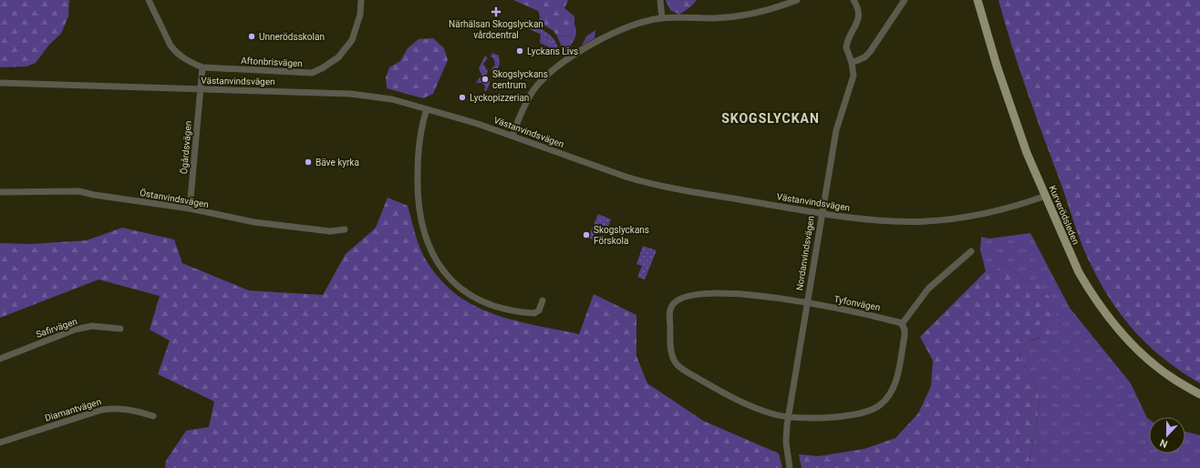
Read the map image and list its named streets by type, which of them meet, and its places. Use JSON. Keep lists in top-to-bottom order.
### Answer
{
  "streets": {
    "main road": ["Kurverödsleden"],
    "street": [
      "Aftonbrisvägen",
      "Västanvindsvägen",
      "Ögårdsvägen",
      "Östanvindsvägen",
      "Nordanvindsvägen",
      "Tyfonvägen",
      "Safirvägen",
      "Diamantvägen"
    ]
  },
  "crossings": [
    ["Aftonbrisvägen", "Ögårdsvägen"],
    ["Västanvindsvägen", "Ögårdsvägen"],
    ["Västanvindsvägen", "Kurverödsleden"],
    ["Västanvindsvägen", "Nordanvindsvägen"],
    ["Ögårdsvägen", "Östanvindsvägen"],
    ["Nordanvindsvägen", "Tyfonvägen"]
  ],
  "districts": ["SKOGSLYCKAN"],
  "places": {
    "health": ["Närhälsan Skogslyckan vårdcentral"],
    "other": [
      "Unnerödsskolan",
      "Lyckans Livs",
      "Skogslyckans centrum",
      "Lyckopizzerian",
      "Bäve kyrka",
      "Skogslyckans Förskola"
    ]
  },
  "north": "bottom"
}
